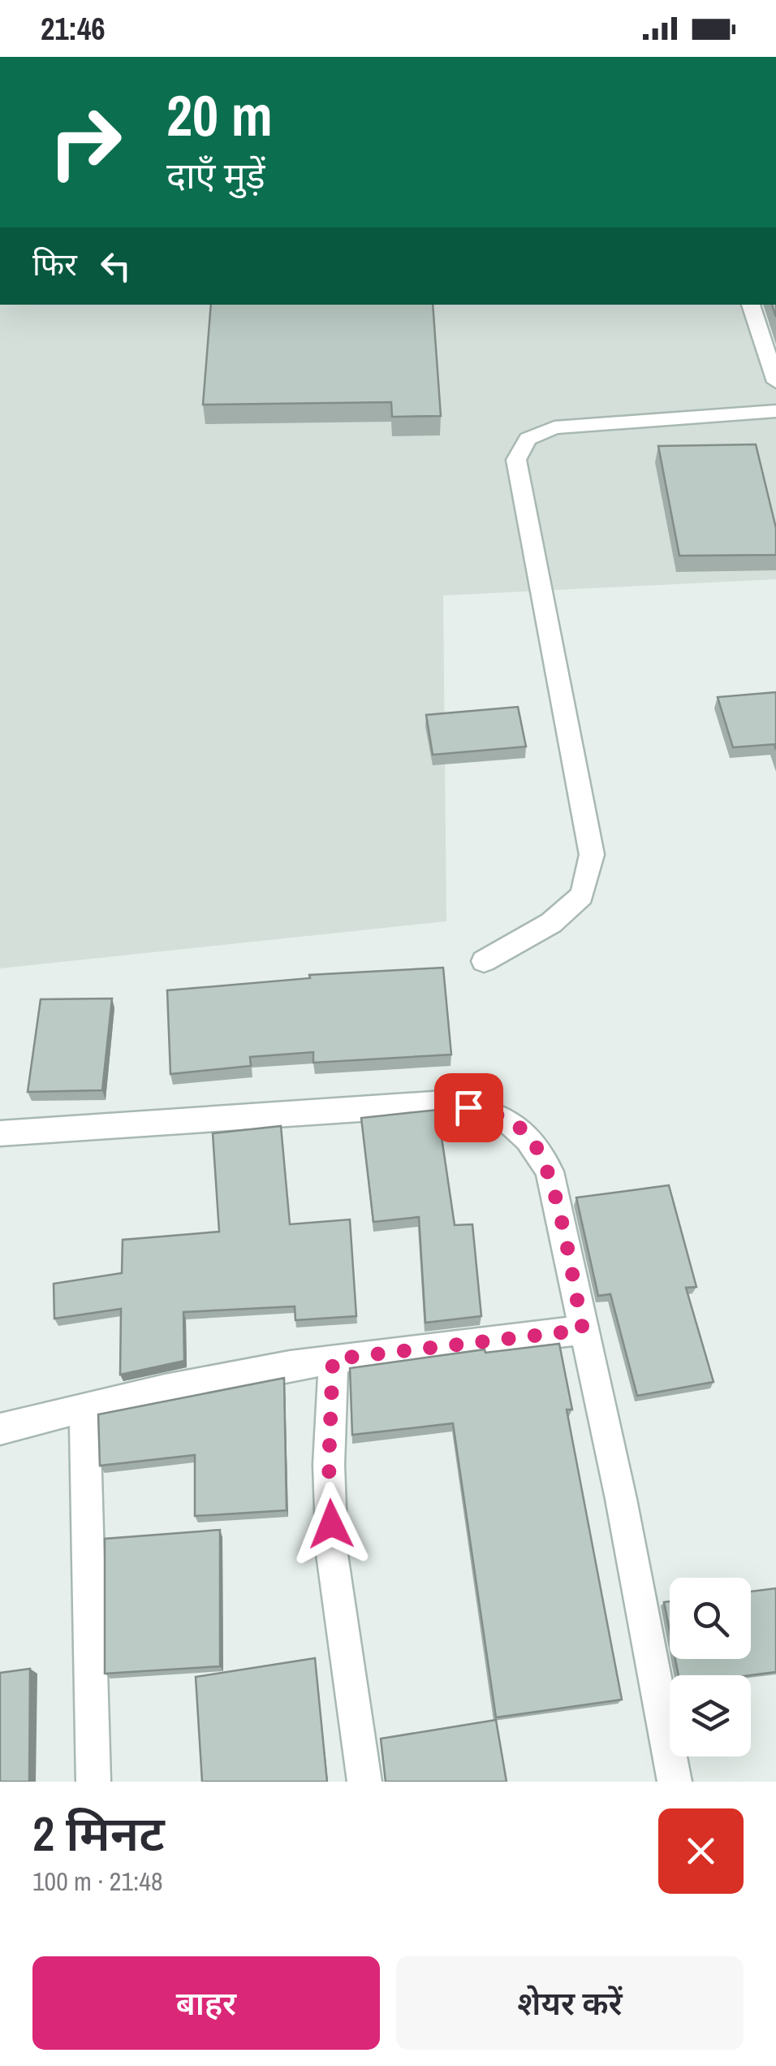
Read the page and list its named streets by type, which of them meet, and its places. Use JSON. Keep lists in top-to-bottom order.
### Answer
{
  "page": {
    "status": "21:46",
    "turn": ["20 m", "दाएँ मुड़ें"],
    "then": "फिर",
    "heading": ["2 मिनट", "100 m · 21:48"],
    "buttons": ["बाहर", "शेयर करें"]
  }
}
